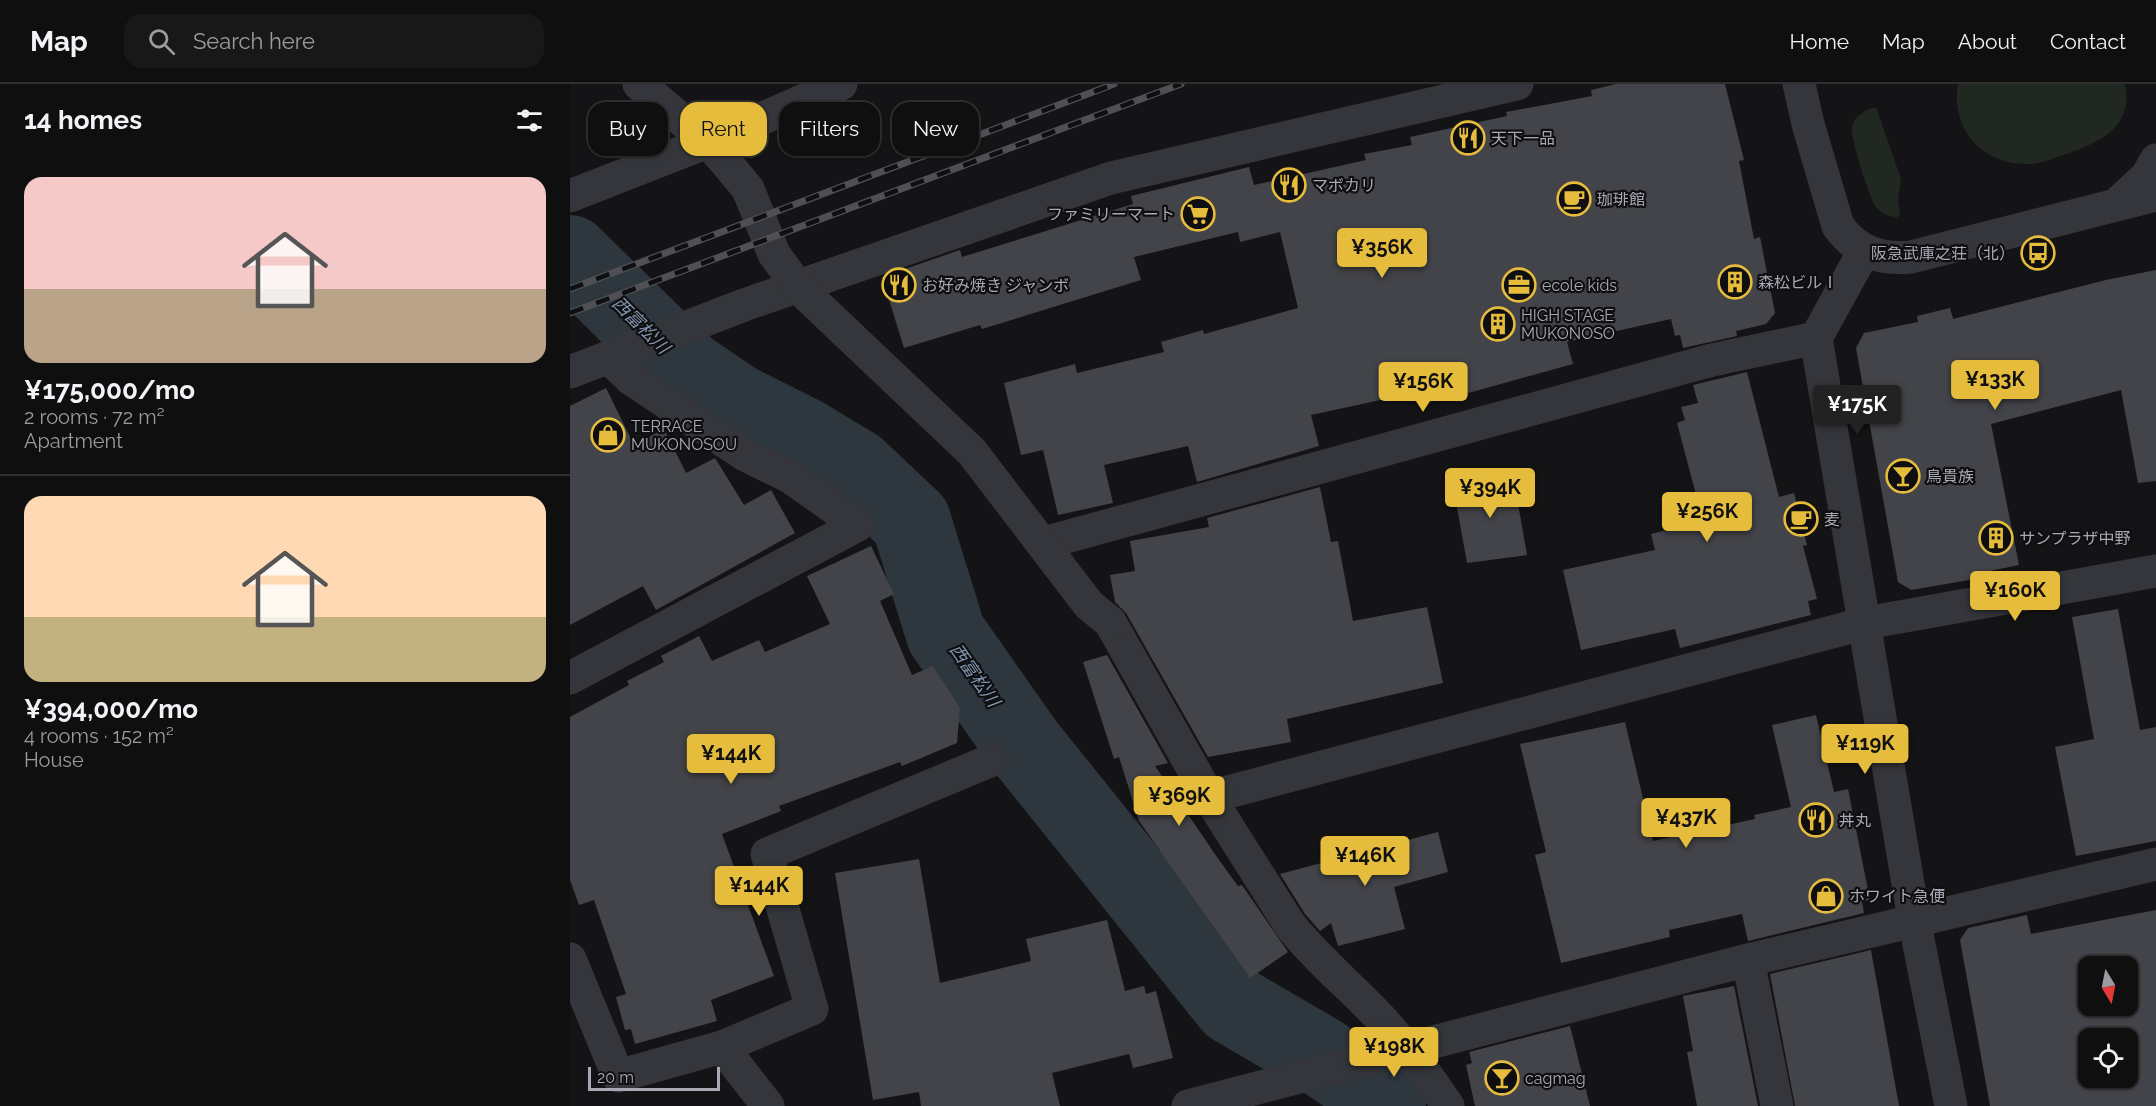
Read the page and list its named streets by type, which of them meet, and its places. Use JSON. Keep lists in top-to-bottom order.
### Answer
{
  "water": ["西富松川"],
  "places": {
    "restaurant": [
      "天下一品",
      "マボカリ",
      "お好み焼き ジャンボ",
      "丼丸"
    ],
    "cafe": ["珈琲館", "麦"],
    "supermarket": ["ファミリーマート"],
    "bus stop": ["阪急武庫之荘（北）"],
    "building": ["森松ビルⅠ", "HIGH STAGE MUKONOSO", "サンプラザ中野"],
    "office": ["ecole kids"],
    "shop": ["TERRACE MUKONOSOU", "ホワイト急便"],
    "bar": ["鳥貴族", "cagmag"]
  },
  "scale_bar": "20 m",
  "north": "bottom",
  "page": {
    "header": "Map",
    "search": "Search here",
    "nav": [
      "Home",
      "Map",
      "About",
      "Contact"
    ],
    "heading": "14 homes",
    "chip": [
      "Buy",
      "Rent",
      "Filters",
      "New"
    ],
    "list": [
      {
        "name": "¥175,000/mo",
        "note": "2 rooms · 72 m² · Apartment"
      },
      {
        "name": "¥394,000/mo",
        "note": "4 rooms · 152 m² · House"
      }
    ],
    "price": [
      "¥356K",
      "¥133K",
      "¥156K",
      "¥175K",
      "¥394K",
      "¥256K",
      "¥160K",
      "¥119K",
      "¥144K",
      "¥369K",
      "¥437K",
      "¥146K",
      "¥144K",
      "¥198K"
    ],
    "scale": "20 m"
  }
}
